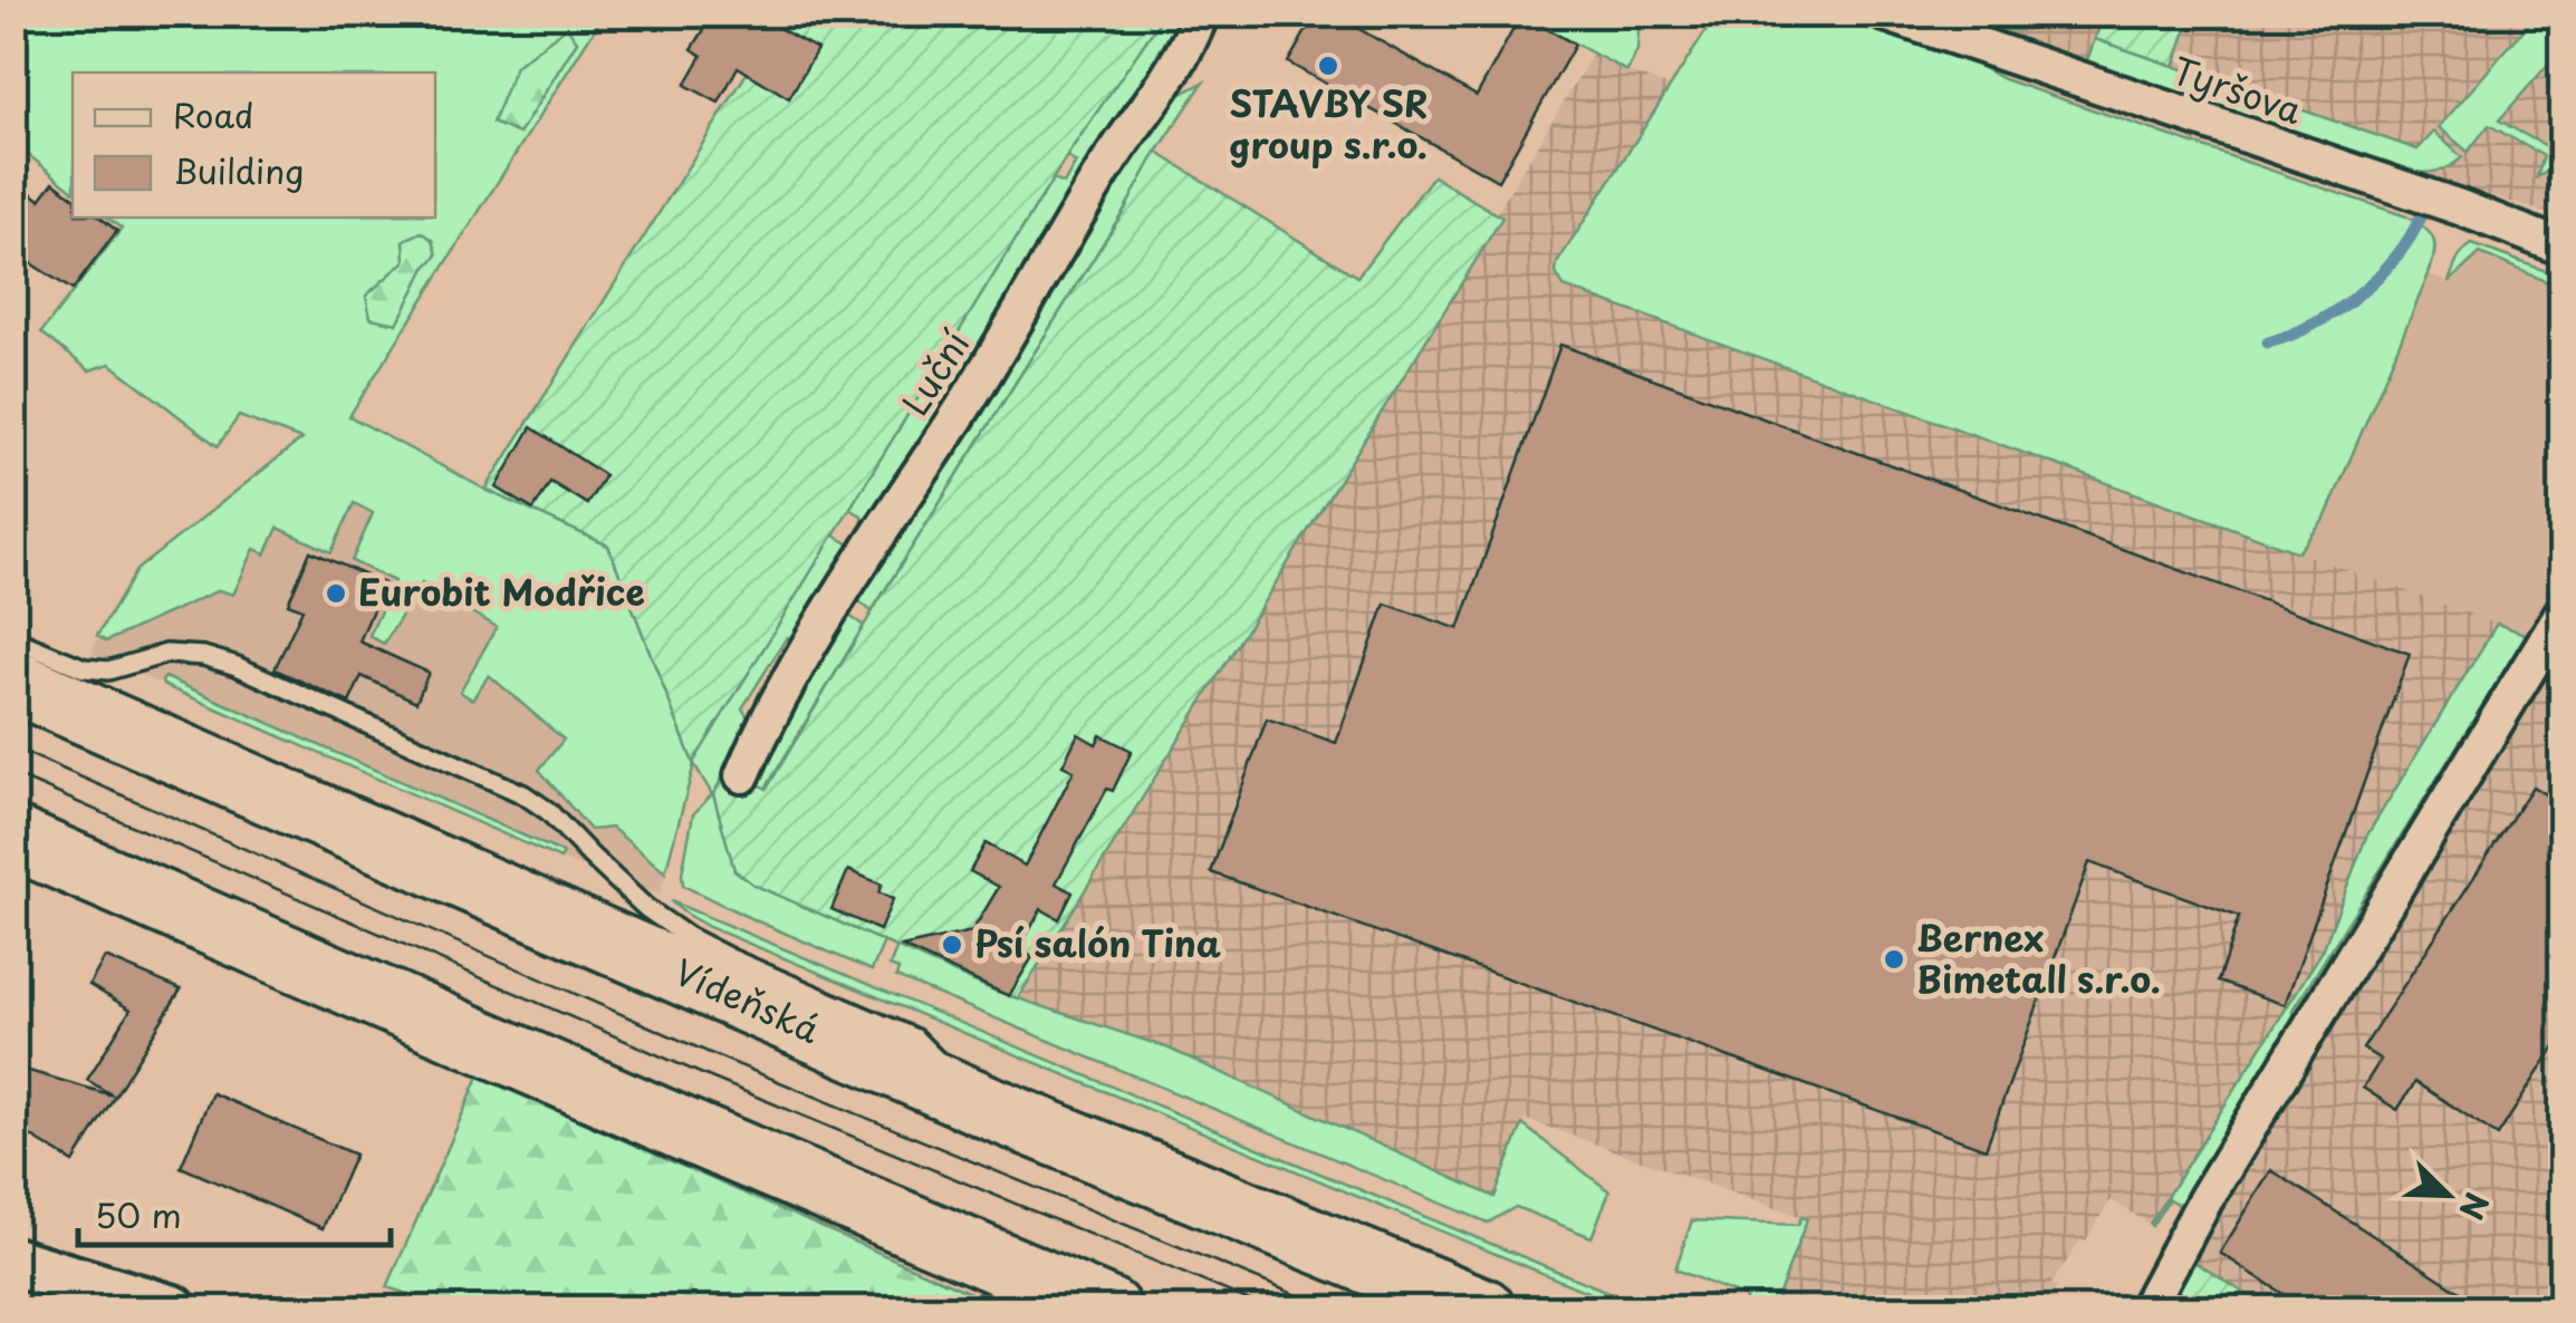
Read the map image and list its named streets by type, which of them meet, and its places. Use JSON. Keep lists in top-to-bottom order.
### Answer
{
  "streets": {
    "highway": ["Vídeňská"],
    "street": ["Tyršova", "Luční"]
  },
  "places": [
    "STAVBY SR group s.r.o.",
    "Eurobit Modřice",
    "Psí salón Tina",
    "Bernex Bimetall s.r.o."
  ],
  "legend": ["Road", "Building"],
  "scale_bar": "50 m",
  "north": "bottom right"
}
